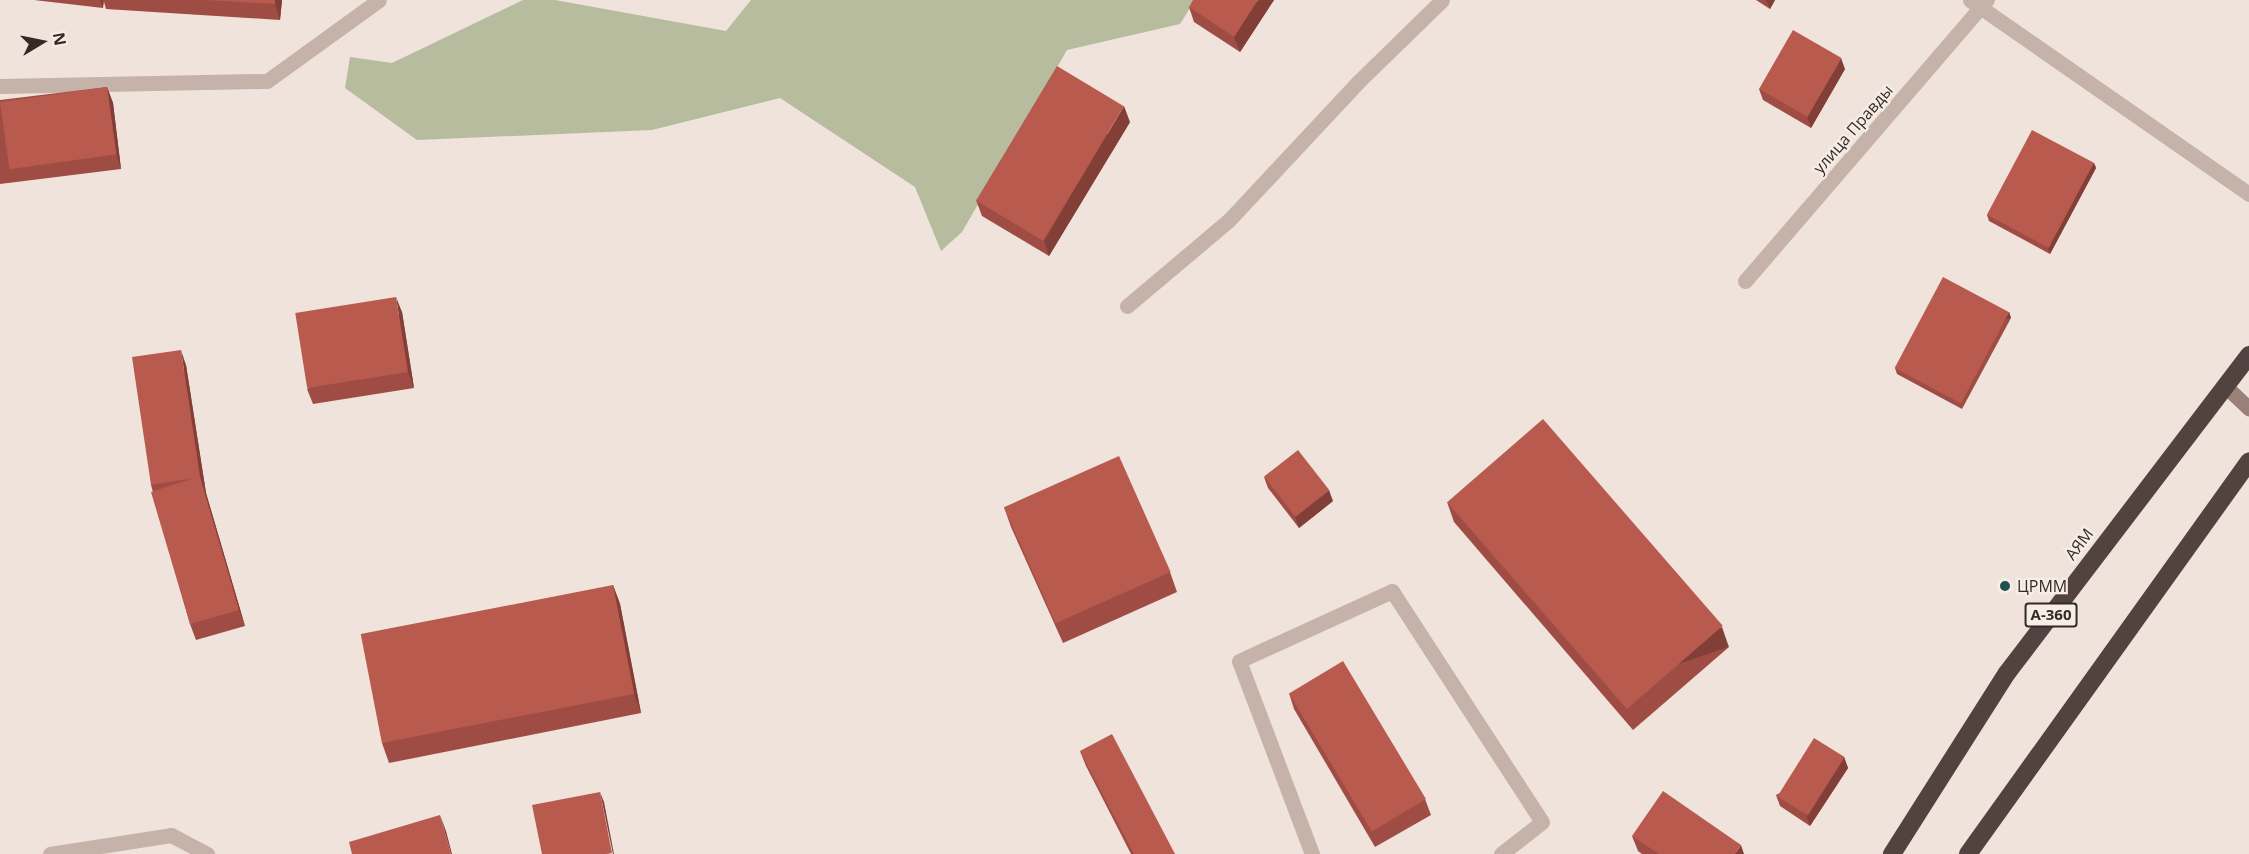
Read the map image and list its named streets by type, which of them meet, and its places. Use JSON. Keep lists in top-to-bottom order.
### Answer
{
  "streets": {
    "highway": ["АЯМ", "А-360"],
    "street": ["улица Правды"]
  },
  "places": ["ЦРММ"],
  "north": "right"
}
